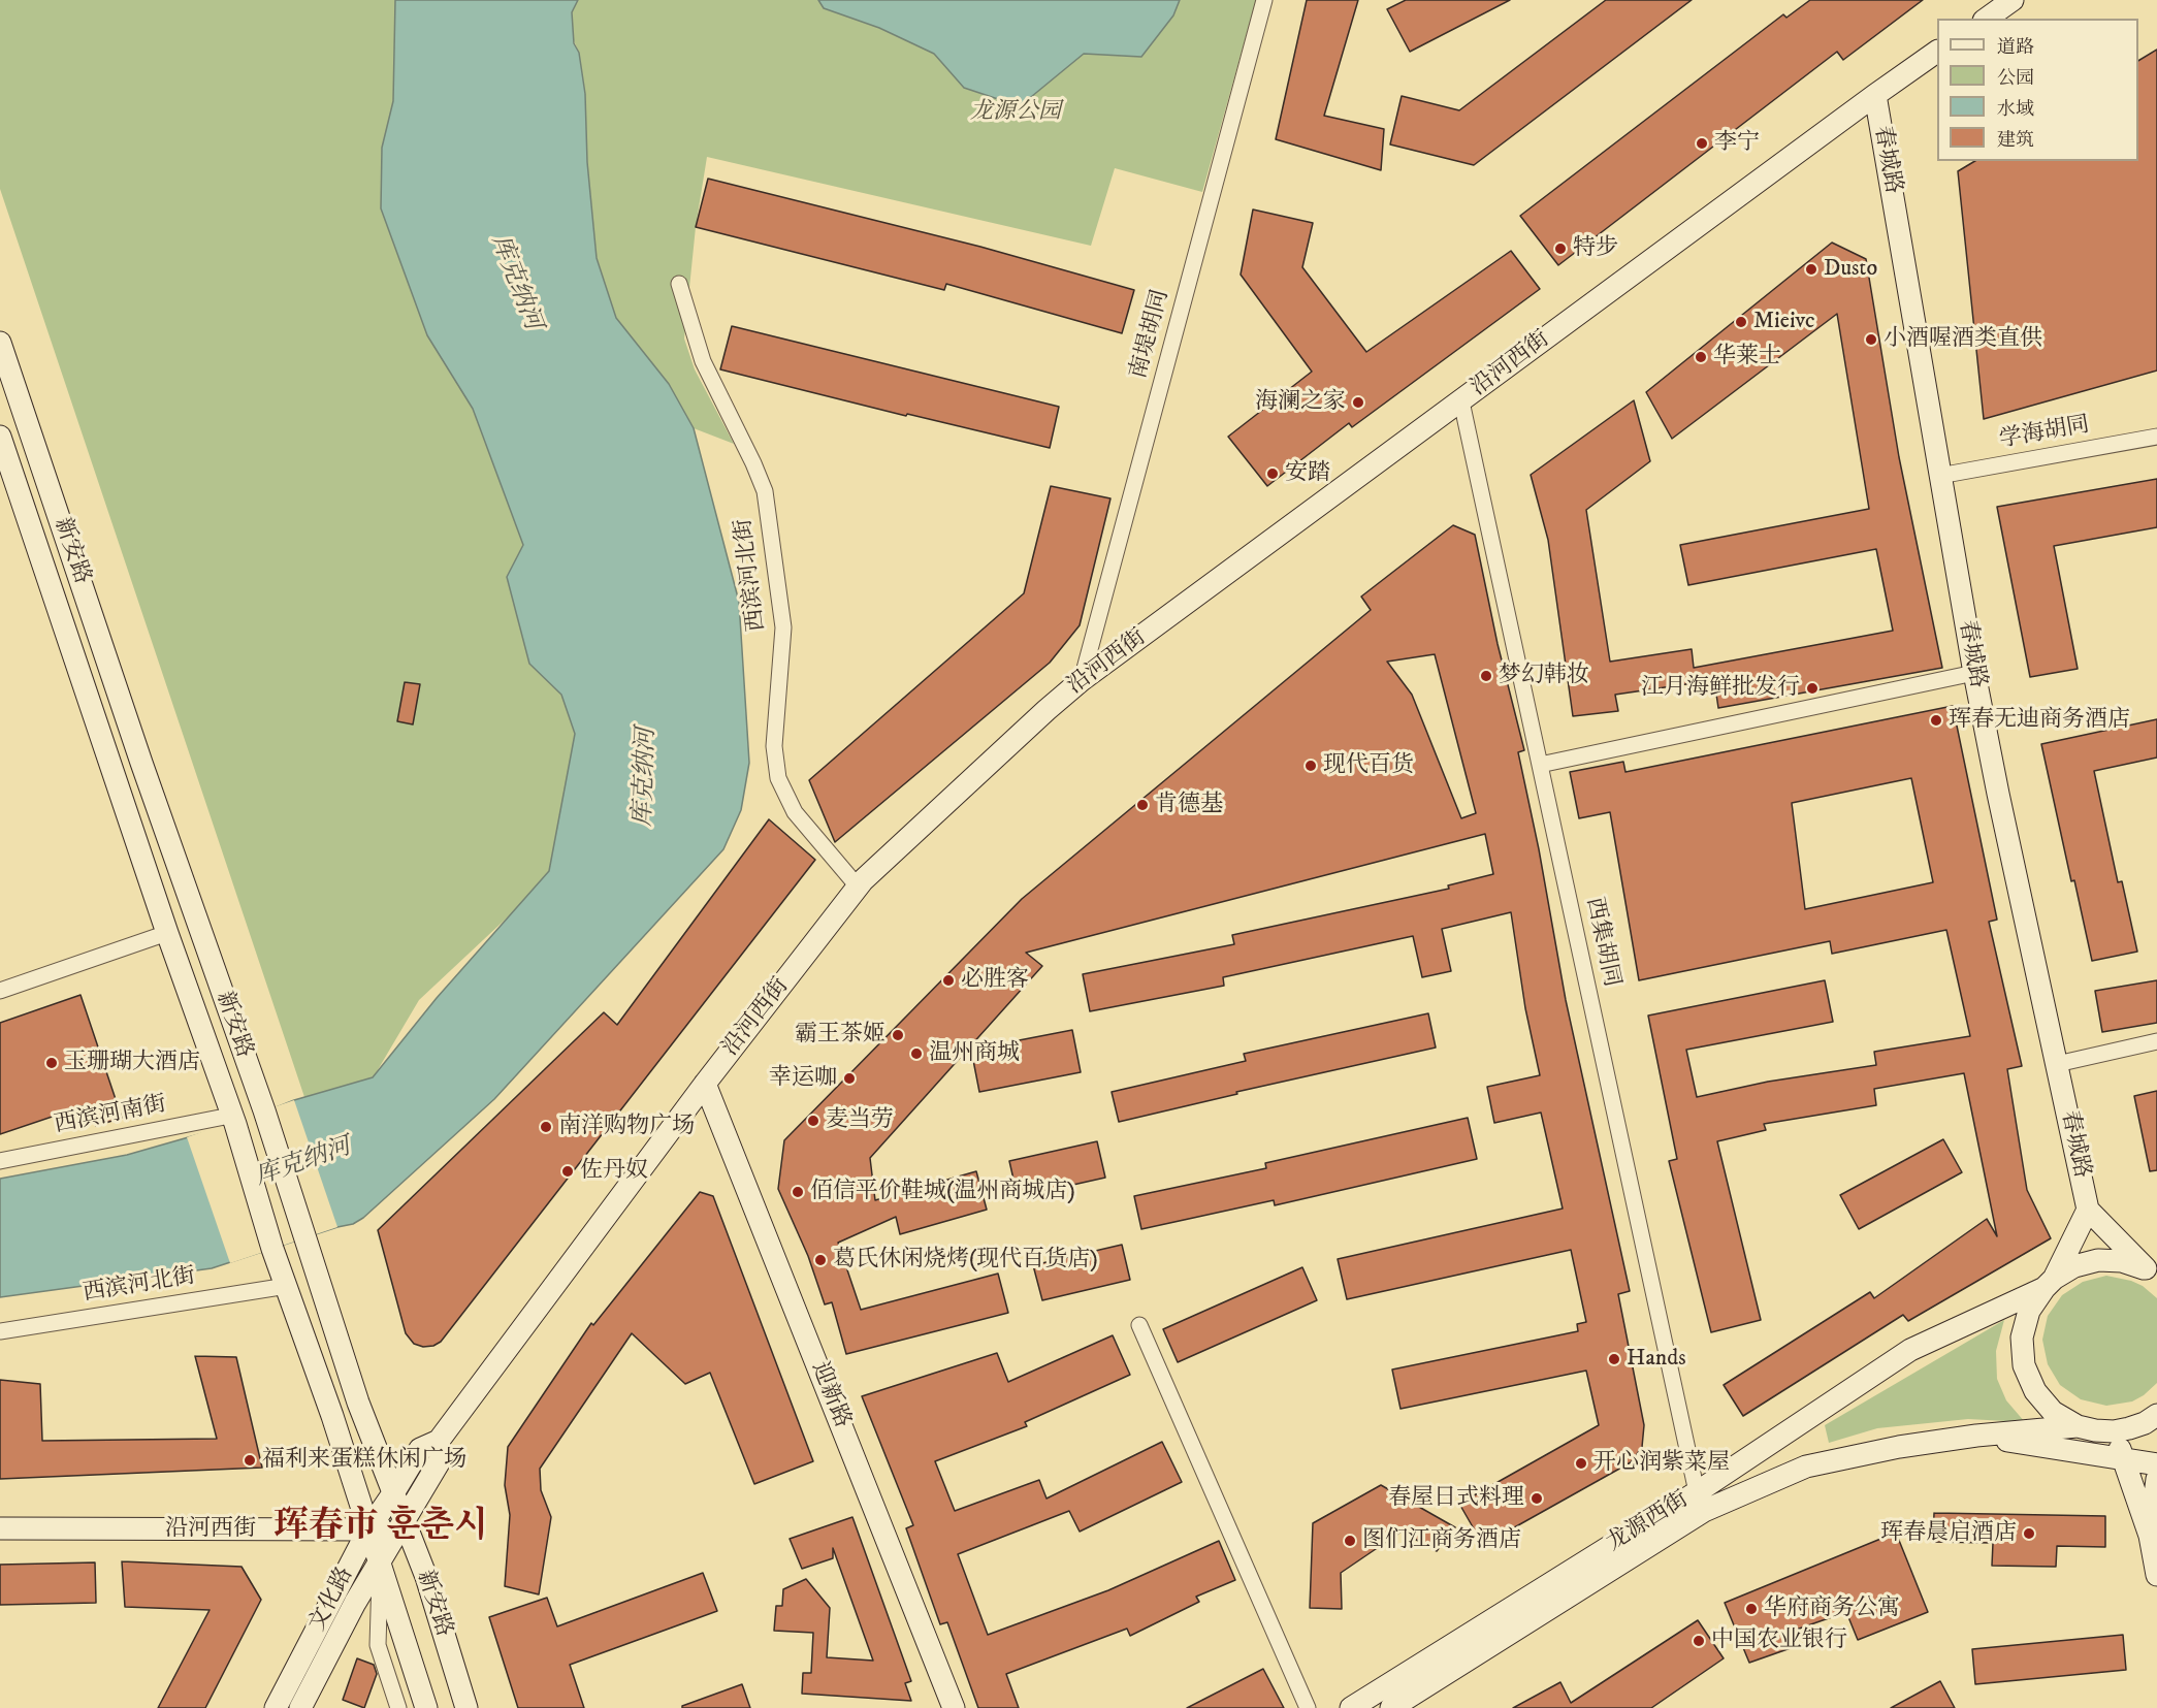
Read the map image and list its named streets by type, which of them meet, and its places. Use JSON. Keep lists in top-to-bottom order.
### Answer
{
  "streets": {
    "main road": [
      "春城路",
      "沿河西街",
      "新安路",
      "迎新路",
      "龙源西街",
      "文化路"
    ],
    "street": [
      "南堤胡同",
      "学海胡同",
      "西滨河北街",
      "西集胡同",
      "西滨河南街"
    ]
  },
  "crossings": [
    ["春城路", "沿河西街"],
    ["春城路", "学海胡同"],
    ["春城路", "龙源西街"],
    ["南堤胡同", "沿河西街"],
    ["沿河西街", "新安路"],
    ["沿河西街", "西滨河北街"],
    ["沿河西街", "西集胡同"],
    ["沿河西街", "迎新路"],
    ["沿河西街", "文化路"],
    ["新安路", "西滨河北街"],
    ["新安路", "西滨河南街"],
    ["新安路", "文化路"],
    ["西集胡同", "龙源西街"]
  ],
  "districts": ["珲春市 훈춘시"],
  "water": ["库克纳河"],
  "parks": ["龙源公园"],
  "places": [
    "李宁",
    "特步",
    "Dusto",
    "Mieivc",
    "小酒喔酒类直供",
    "华莱士",
    "海澜之家",
    "安踏",
    "梦幻韩妆",
    "江月海鲜批发行",
    "珲春无迪商务酒店",
    "现代百货",
    "肯德基",
    "必胜客",
    "霸王茶姬",
    "温州商城",
    "玉珊瑚大酒店",
    "幸运咖",
    "麦当劳",
    "南洋购物广场",
    "佐丹奴",
    "佰信平价鞋城(温州商城店)",
    "葛氏休闲烧烤(现代百货店)",
    "Hands",
    "福利来蛋糕休闲广场",
    "开心润紫菜屋",
    "春屋日式料理",
    "珲春晨启酒店",
    "图们江商务酒店",
    "华府商务公寓",
    "中国农业银行"
  ],
  "legend": [
    "道路",
    "公园",
    "水域",
    "建筑"
  ]
}
